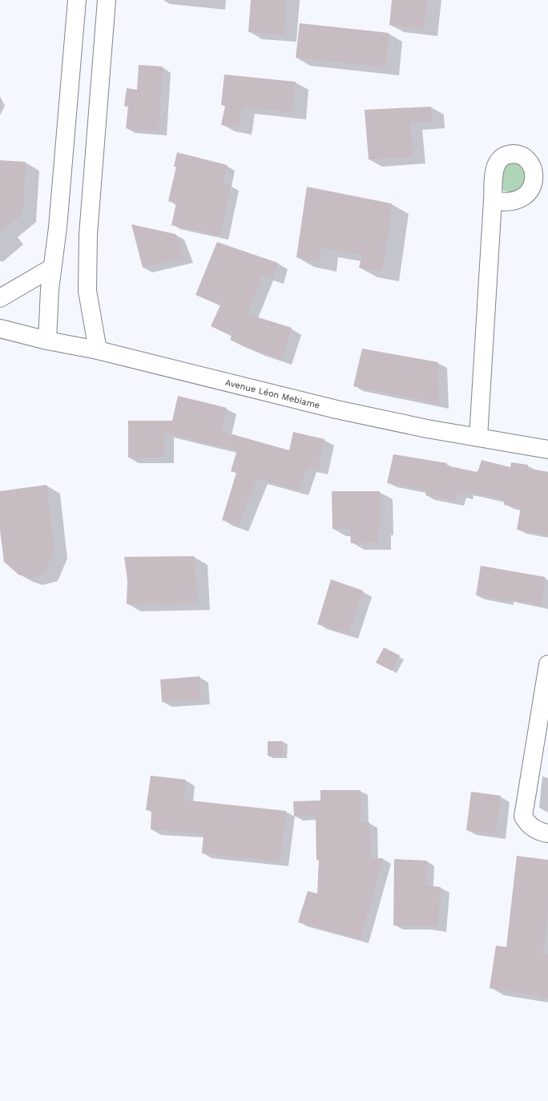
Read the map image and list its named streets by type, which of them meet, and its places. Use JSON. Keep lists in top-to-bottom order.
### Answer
{
  "streets": {
    "main road": ["Avenue Léon Mebiame"]
  }
}
